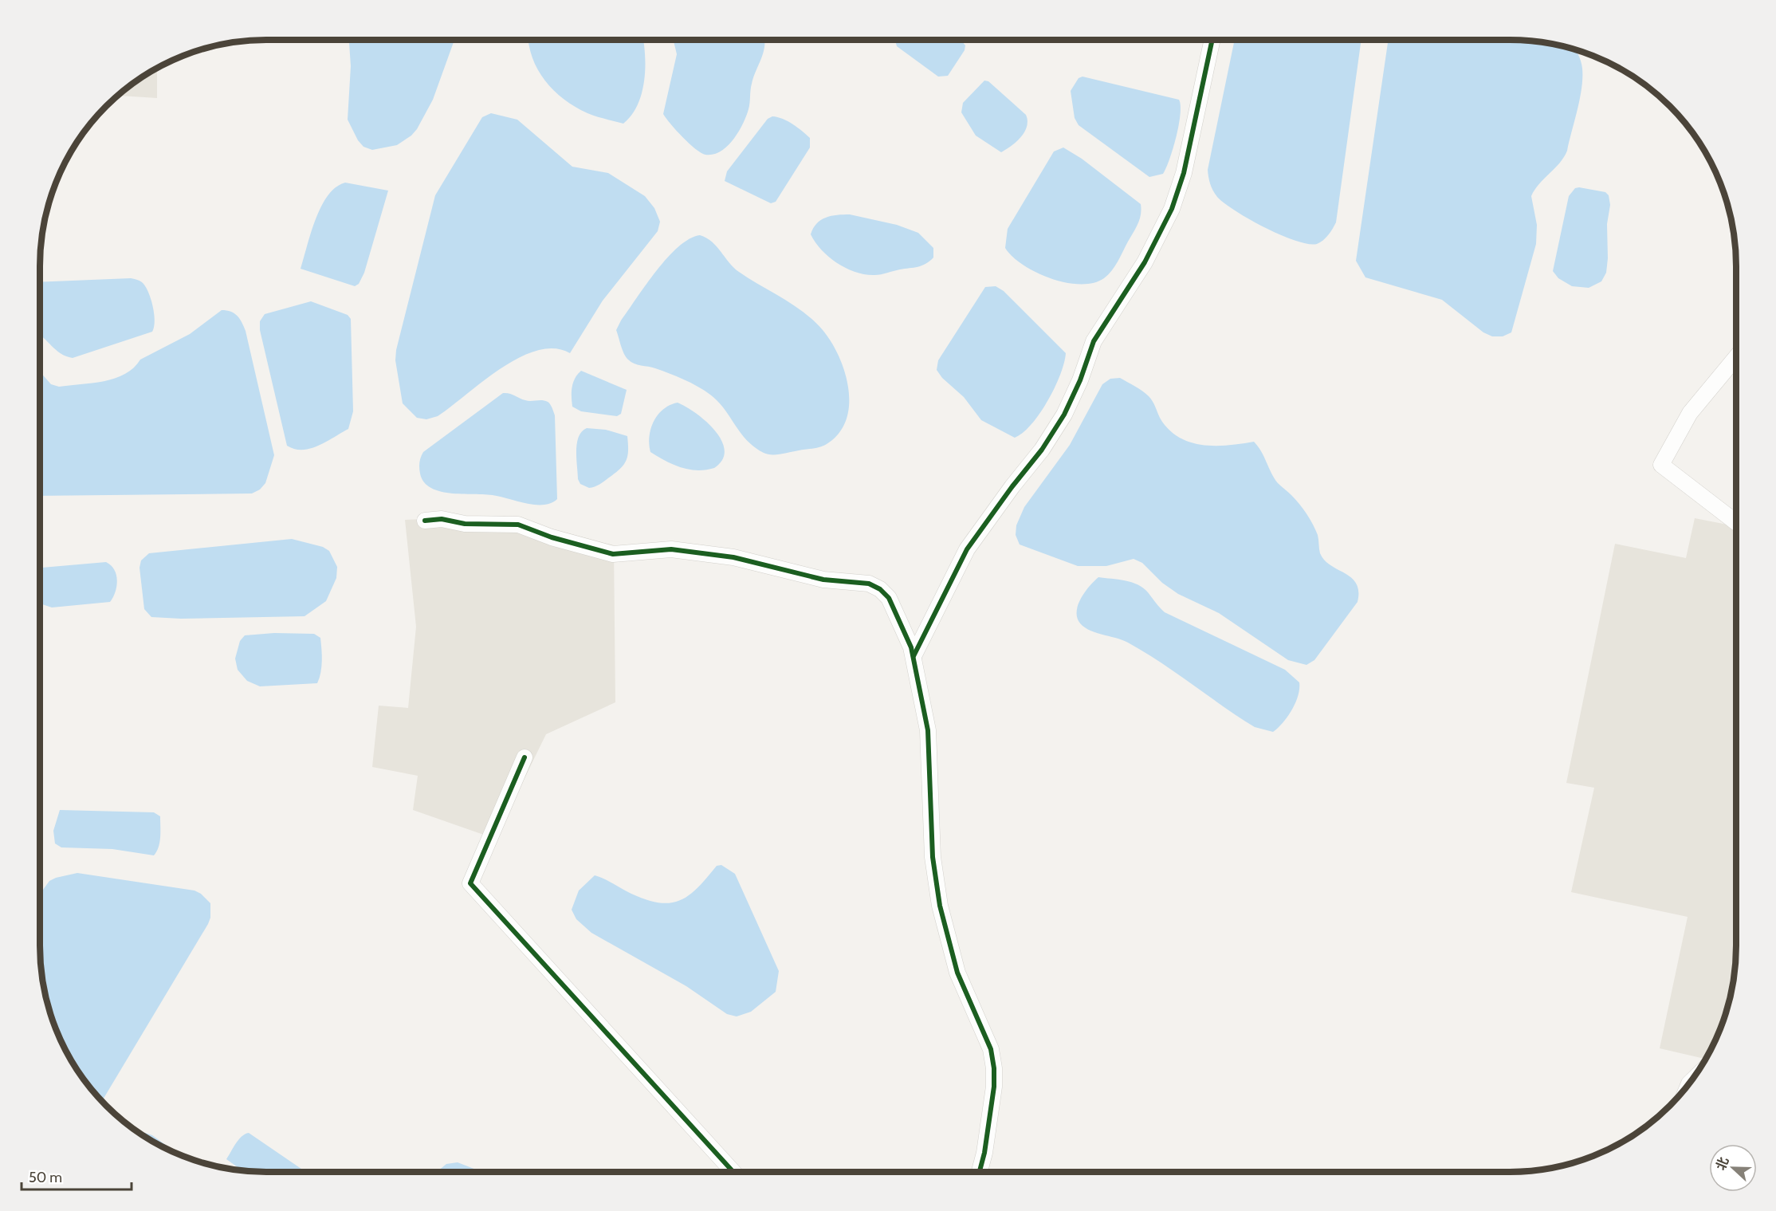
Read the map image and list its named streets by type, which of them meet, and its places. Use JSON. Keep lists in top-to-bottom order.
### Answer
{
  "scale_bar": "50 m",
  "north": "left"
}
